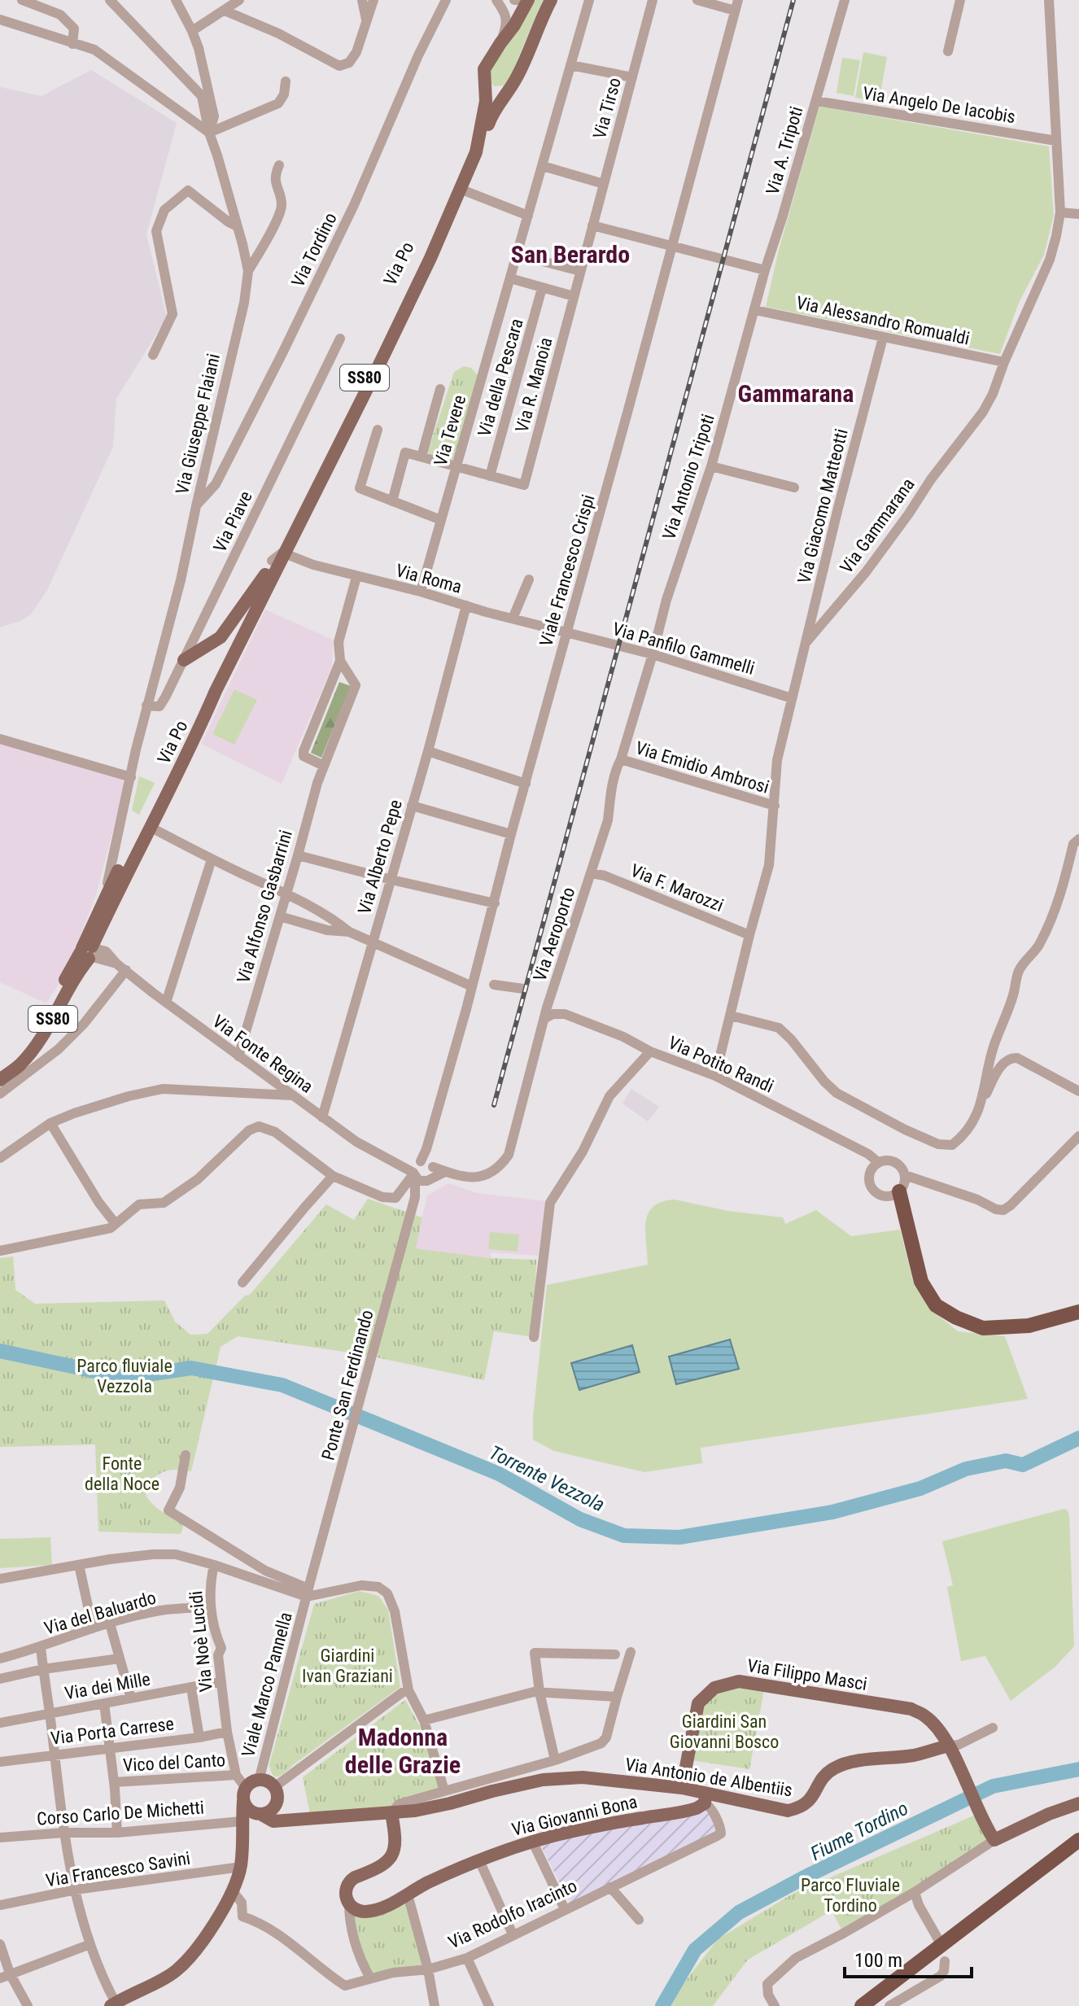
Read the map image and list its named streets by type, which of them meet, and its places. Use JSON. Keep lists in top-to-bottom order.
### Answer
{
  "streets": {
    "main road": [
      "Via Po",
      "SS80",
      "Via Giuseppe Flaiani",
      "Via Filippo Masci",
      "Via Antonio de Albentiis",
      "Via Giovanni Bona"
    ],
    "street": [
      "Via Angelo De Iacobis",
      "Via Tirso",
      "Via A. Tripoti",
      "Via Tordino",
      "Via Alessandro Romualdi",
      "Via della Pescara",
      "Via R. Manoia",
      "Via Tevere",
      "Via Antonio Tripoti",
      "Via Giacomo Matteotti",
      "Via Piave",
      "Via Gammarana",
      "Viale Francesco Crispi",
      "Via Roma",
      "Via Panfilo Gammelli",
      "Via Emidio Ambrosi",
      "Via Alberto Pepe",
      "Via F. Marozzi",
      "Via Alfonso Gasbarrini",
      "Via Aeroporto",
      "Via Fonte Regina",
      "Via Potito Randi",
      "Ponte San Ferdinando",
      "Via del Baluardo",
      "Via Noè Lucidi",
      "Viale Marco Pannella",
      "Via dei Mille",
      "Via Porta Carrese",
      "Vico del Canto",
      "Corso Carlo De Michetti",
      "Via Francesco Savini",
      "Via Rodolfo Iracinto"
    ]
  },
  "crossings": [
    ["Via Angelo De Iacobis", "Via A. Tripoti"],
    ["Via Angelo De Iacobis", "Via Gammarana"],
    ["Via Tirso", "Via R. Manoia"],
    ["Via A. Tripoti", "Via Alessandro Romualdi"],
    ["Via A. Tripoti", "Via Antonio Tripoti"],
    ["Via Tordino", "Via Giuseppe Flaiani"],
    ["Via Po", "SS80"],
    ["Via Po", "Via Giuseppe Flaiani"],
    ["Via Po", "Via Roma"],
    ["Via Alessandro Romualdi", "Via Antonio Tripoti"],
    ["Via Alessandro Romualdi", "Via Giacomo Matteotti"],
    ["Via Alessandro Romualdi", "Via Gammarana"],
    ["SS80", "Via Giuseppe Flaiani"],
    ["SS80", "Via Fonte Regina"],
    ["Via della Pescara", "Via R. Manoia"],
    ["Via R. Manoia", "Via Tevere"],
    ["Via Giuseppe Flaiani", "Via Piave"],
    ["Via Giuseppe Flaiani", "Via Fonte Regina"],
    ["Via Tevere", "Via Roma"],
    ["Via Antonio Tripoti", "Via Panfilo Gammelli"],
    ["Via Antonio Tripoti", "Via Aeroporto"],
    ["Via Giacomo Matteotti", "Via Gammarana"],
    ["Via Gammarana", "Via Panfilo Gammelli"],
    ["Via Gammarana", "Via Emidio Ambrosi"],
    ["Via Gammarana", "Via F. Marozzi"],
    ["Via Gammarana", "Via Potito Randi"],
    ["Viale Francesco Crispi", "Via Roma"],
    ["Viale Francesco Crispi", "Via Panfilo Gammelli"],
    ["Viale Francesco Crispi", "Via Aeroporto"],
    ["Viale Francesco Crispi", "Via Fonte Regina"],
    ["Viale Francesco Crispi", "Ponte San Ferdinando"],
    ["Via Roma", "Via Panfilo Gammelli"],
    ["Via Roma", "Via Alberto Pepe"],
    ["Via Panfilo Gammelli", "Via Aeroporto"],
    ["Via Emidio Ambrosi", "Via Aeroporto"],
    ["Via Alberto Pepe", "Via Fonte Regina"],
    ["Via F. Marozzi", "Via Aeroporto"],
    ["Via Alfonso Gasbarrini", "Via Fonte Regina"],
    ["Via Aeroporto", "Via Fonte Regina"],
    ["Via Aeroporto", "Via Potito Randi"],
    ["Via Aeroporto", "Ponte San Ferdinando"],
    ["Via Fonte Regina", "Ponte San Ferdinando"],
    ["Ponte San Ferdinando", "Viale Marco Pannella"],
    ["Via del Baluardo", "Via Noè Lucidi"],
    ["Via Noè Lucidi", "Viale Marco Pannella"],
    ["Via Noè Lucidi", "Via dei Mille"],
    ["Via Noè Lucidi", "Via Porta Carrese"],
    ["Via Noè Lucidi", "Vico del Canto"],
    ["Via Filippo Masci", "Via Antonio de Albentiis"],
    ["Via Antonio de Albentiis", "Corso Carlo De Michetti"],
    ["Via Antonio de Albentiis", "Via Giovanni Bona"],
    ["Via Antonio de Albentiis", "Via Rodolfo Iracinto"],
    ["Via Giovanni Bona", "Via Rodolfo Iracinto"]
  ],
  "districts": ["San Berardo", "Gammarana", "Madonna delle Grazie"],
  "water": ["Torrente Vezzola", "Fiume Tordino"],
  "parks": [
    "Parco fluviale Vezzola",
    "Fonte della Noce",
    "Giardini Ivan Graziani",
    "Giardini San Giovanni Bosco",
    "Parco Fluviale Tordino"
  ],
  "scale_bar": "100 m"
}
